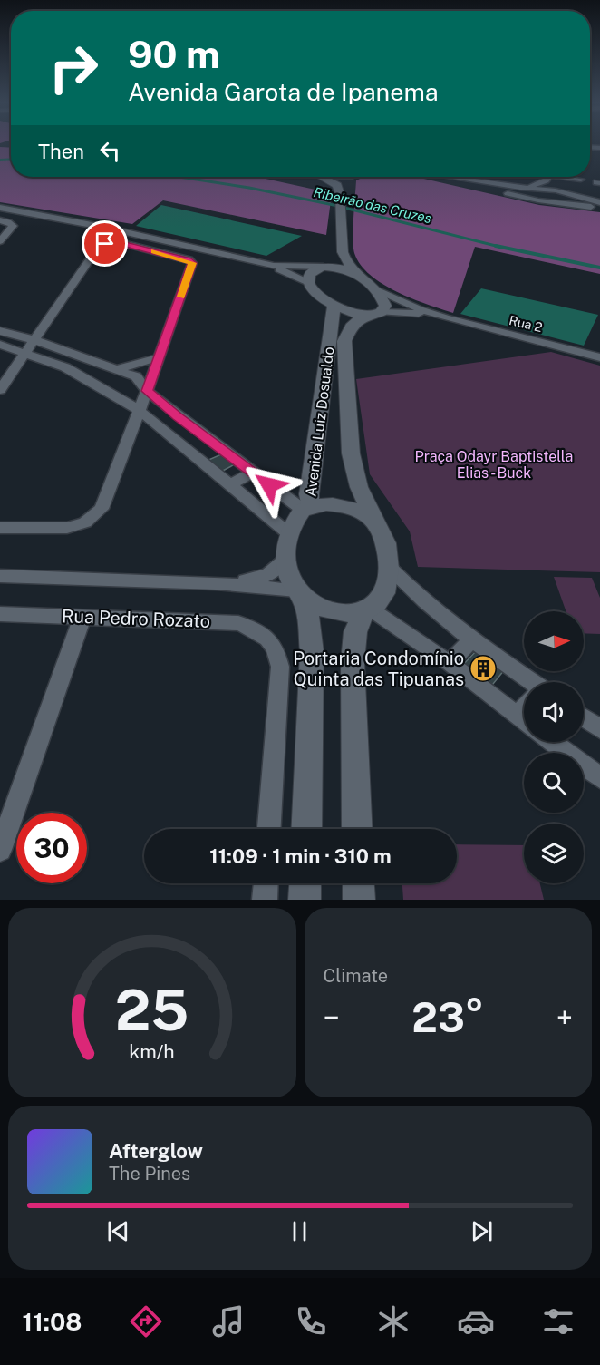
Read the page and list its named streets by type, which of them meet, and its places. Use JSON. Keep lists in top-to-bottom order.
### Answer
{
  "streets": {
    "street": ["Rua 2", "Avenida Luiz Dosualdo", "Rua Pedro Rozato"]
  },
  "water": ["Ribeirão das Cruzes"],
  "parks": ["Praça Odayr Baptistella Elias - Buck"],
  "places": {
    "building": ["Portaria Condomínio Quinta das Tipuanas"]
  },
  "north": "right",
  "page": {
    "turn": ["90 m", "Avenida Garota de Ipanema"],
    "then": "Then",
    "limit": "30",
    "trip": "11:09 · 1 min · 310 m",
    "tile": "Climate",
    "heat": ["−", "23°", "+"],
    "song": ["Afterglow", "The Pines"],
    "tabs": "11:08",
    "gauge": ["25", "km/h"]
  }
}
